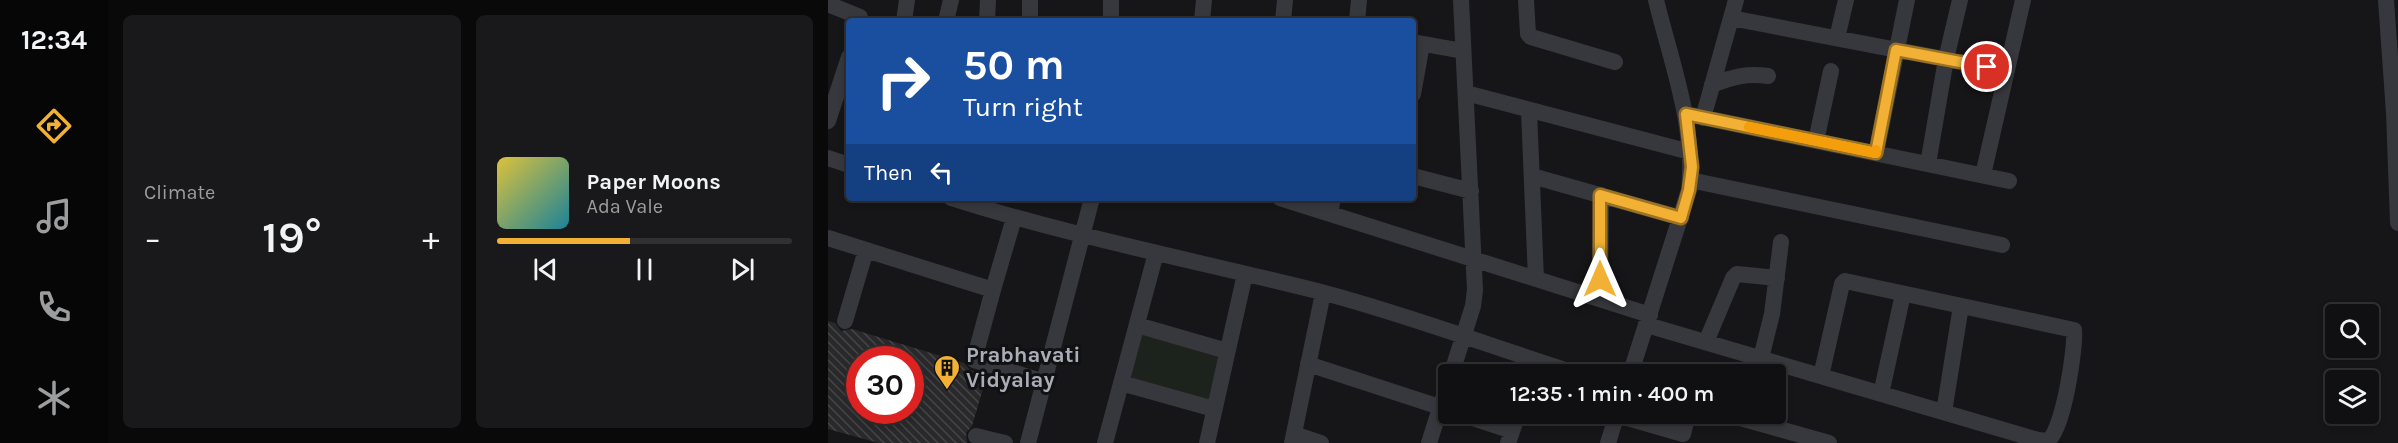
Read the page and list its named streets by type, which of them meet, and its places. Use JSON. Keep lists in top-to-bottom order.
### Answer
{
  "places": {
    "building": ["Prabhavati Vidyalay"]
  },
  "page": {
    "tabs": "12:34",
    "tile": "Climate",
    "turn": ["50 m", "Turn right"],
    "then": "Then",
    "song": ["Paper Moons", "Ada Vale"],
    "heat": ["−", "19°", "+"],
    "limit": "30",
    "trip": "12:35 · 1 min · 400 m"
  }
}
